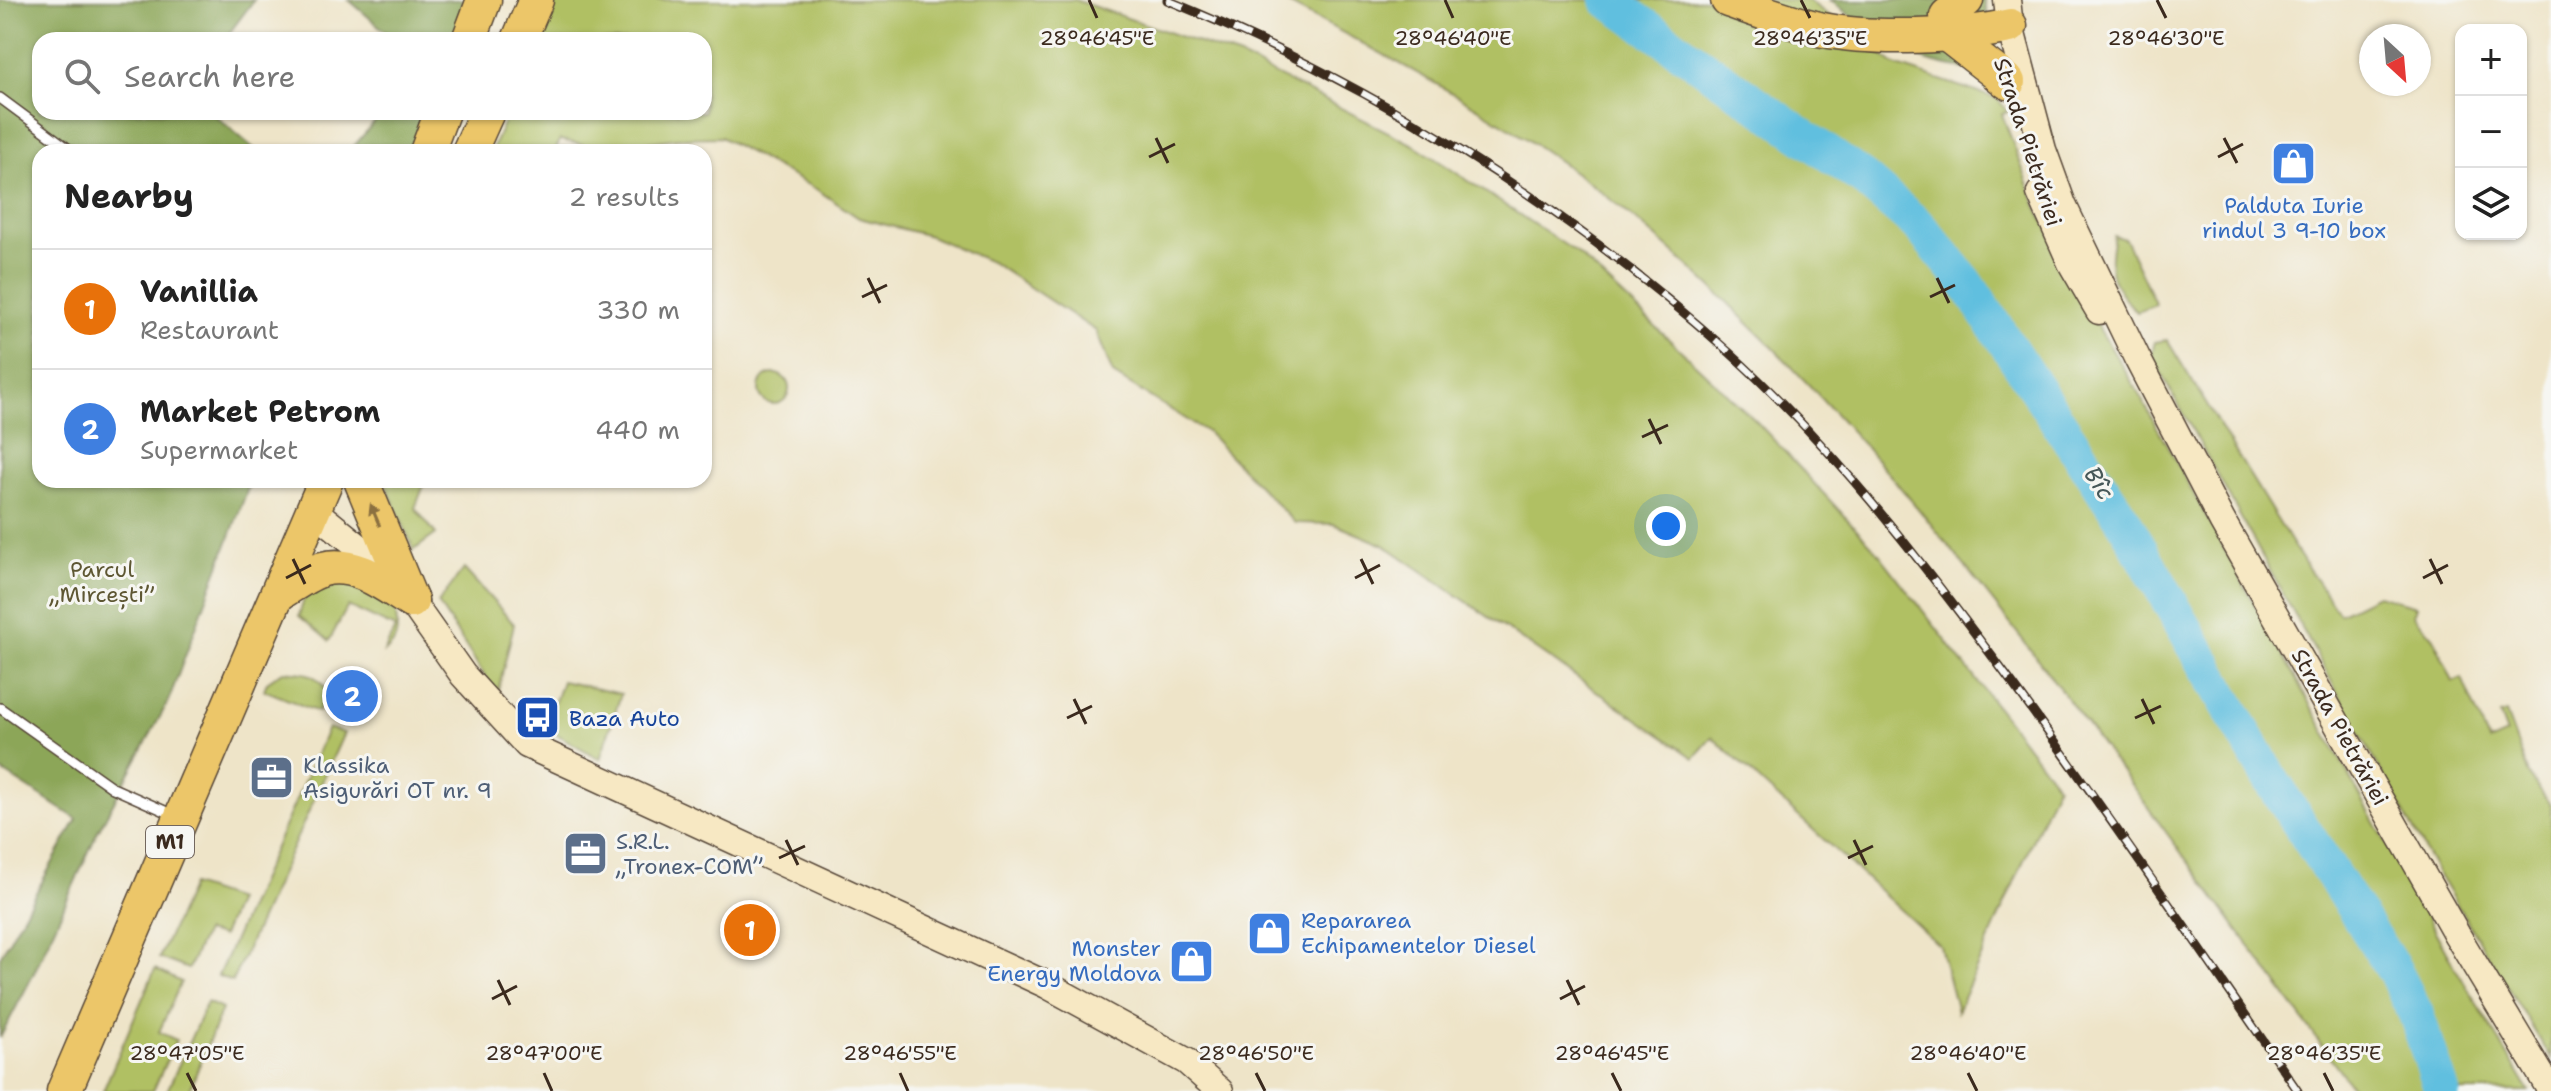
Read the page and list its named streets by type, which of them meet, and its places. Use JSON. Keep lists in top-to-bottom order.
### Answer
{
  "streets": {
    "highway": ["M1"],
    "street": ["Strada Pietrăriei"]
  },
  "water": ["Bîc"],
  "parks": ["Parcul „Mircești”"],
  "places": {
    "shop": ["Palduta Iurie rindul 3 9-10 box", "Repararea Echipamentelor Diesel", "Monster Energy Moldova"],
    "bus stop": ["Baza Auto"],
    "office": ["Klassika Asigurări OT nr. 9", "S.R.L. „Tronex-COM”"]
  },
  "north": "bottom right",
  "page": {
    "map_buttons": ["+", "−"],
    "search": "Search here",
    "heading": ["Nearby", "2 results"],
    "list": [
      {
        "mark": "1",
        "name": "Vanillia",
        "note": "Restaurant",
        "value": "330 m"
      },
      {
        "mark": "2",
        "name": "Market Petrom",
        "note": "Supermarket",
        "value": "440 m"
      }
    ],
    "pins": ["2", "1"]
  },
  "coordinates": [
    "28°46'45\"E",
    "28°46'40\"E",
    "28°46'35\"E",
    "28°46'30\"E",
    "28°47'05\"E",
    "28°47'00\"E",
    "28°46'55\"E",
    "28°46'50\"E"
  ]
}
